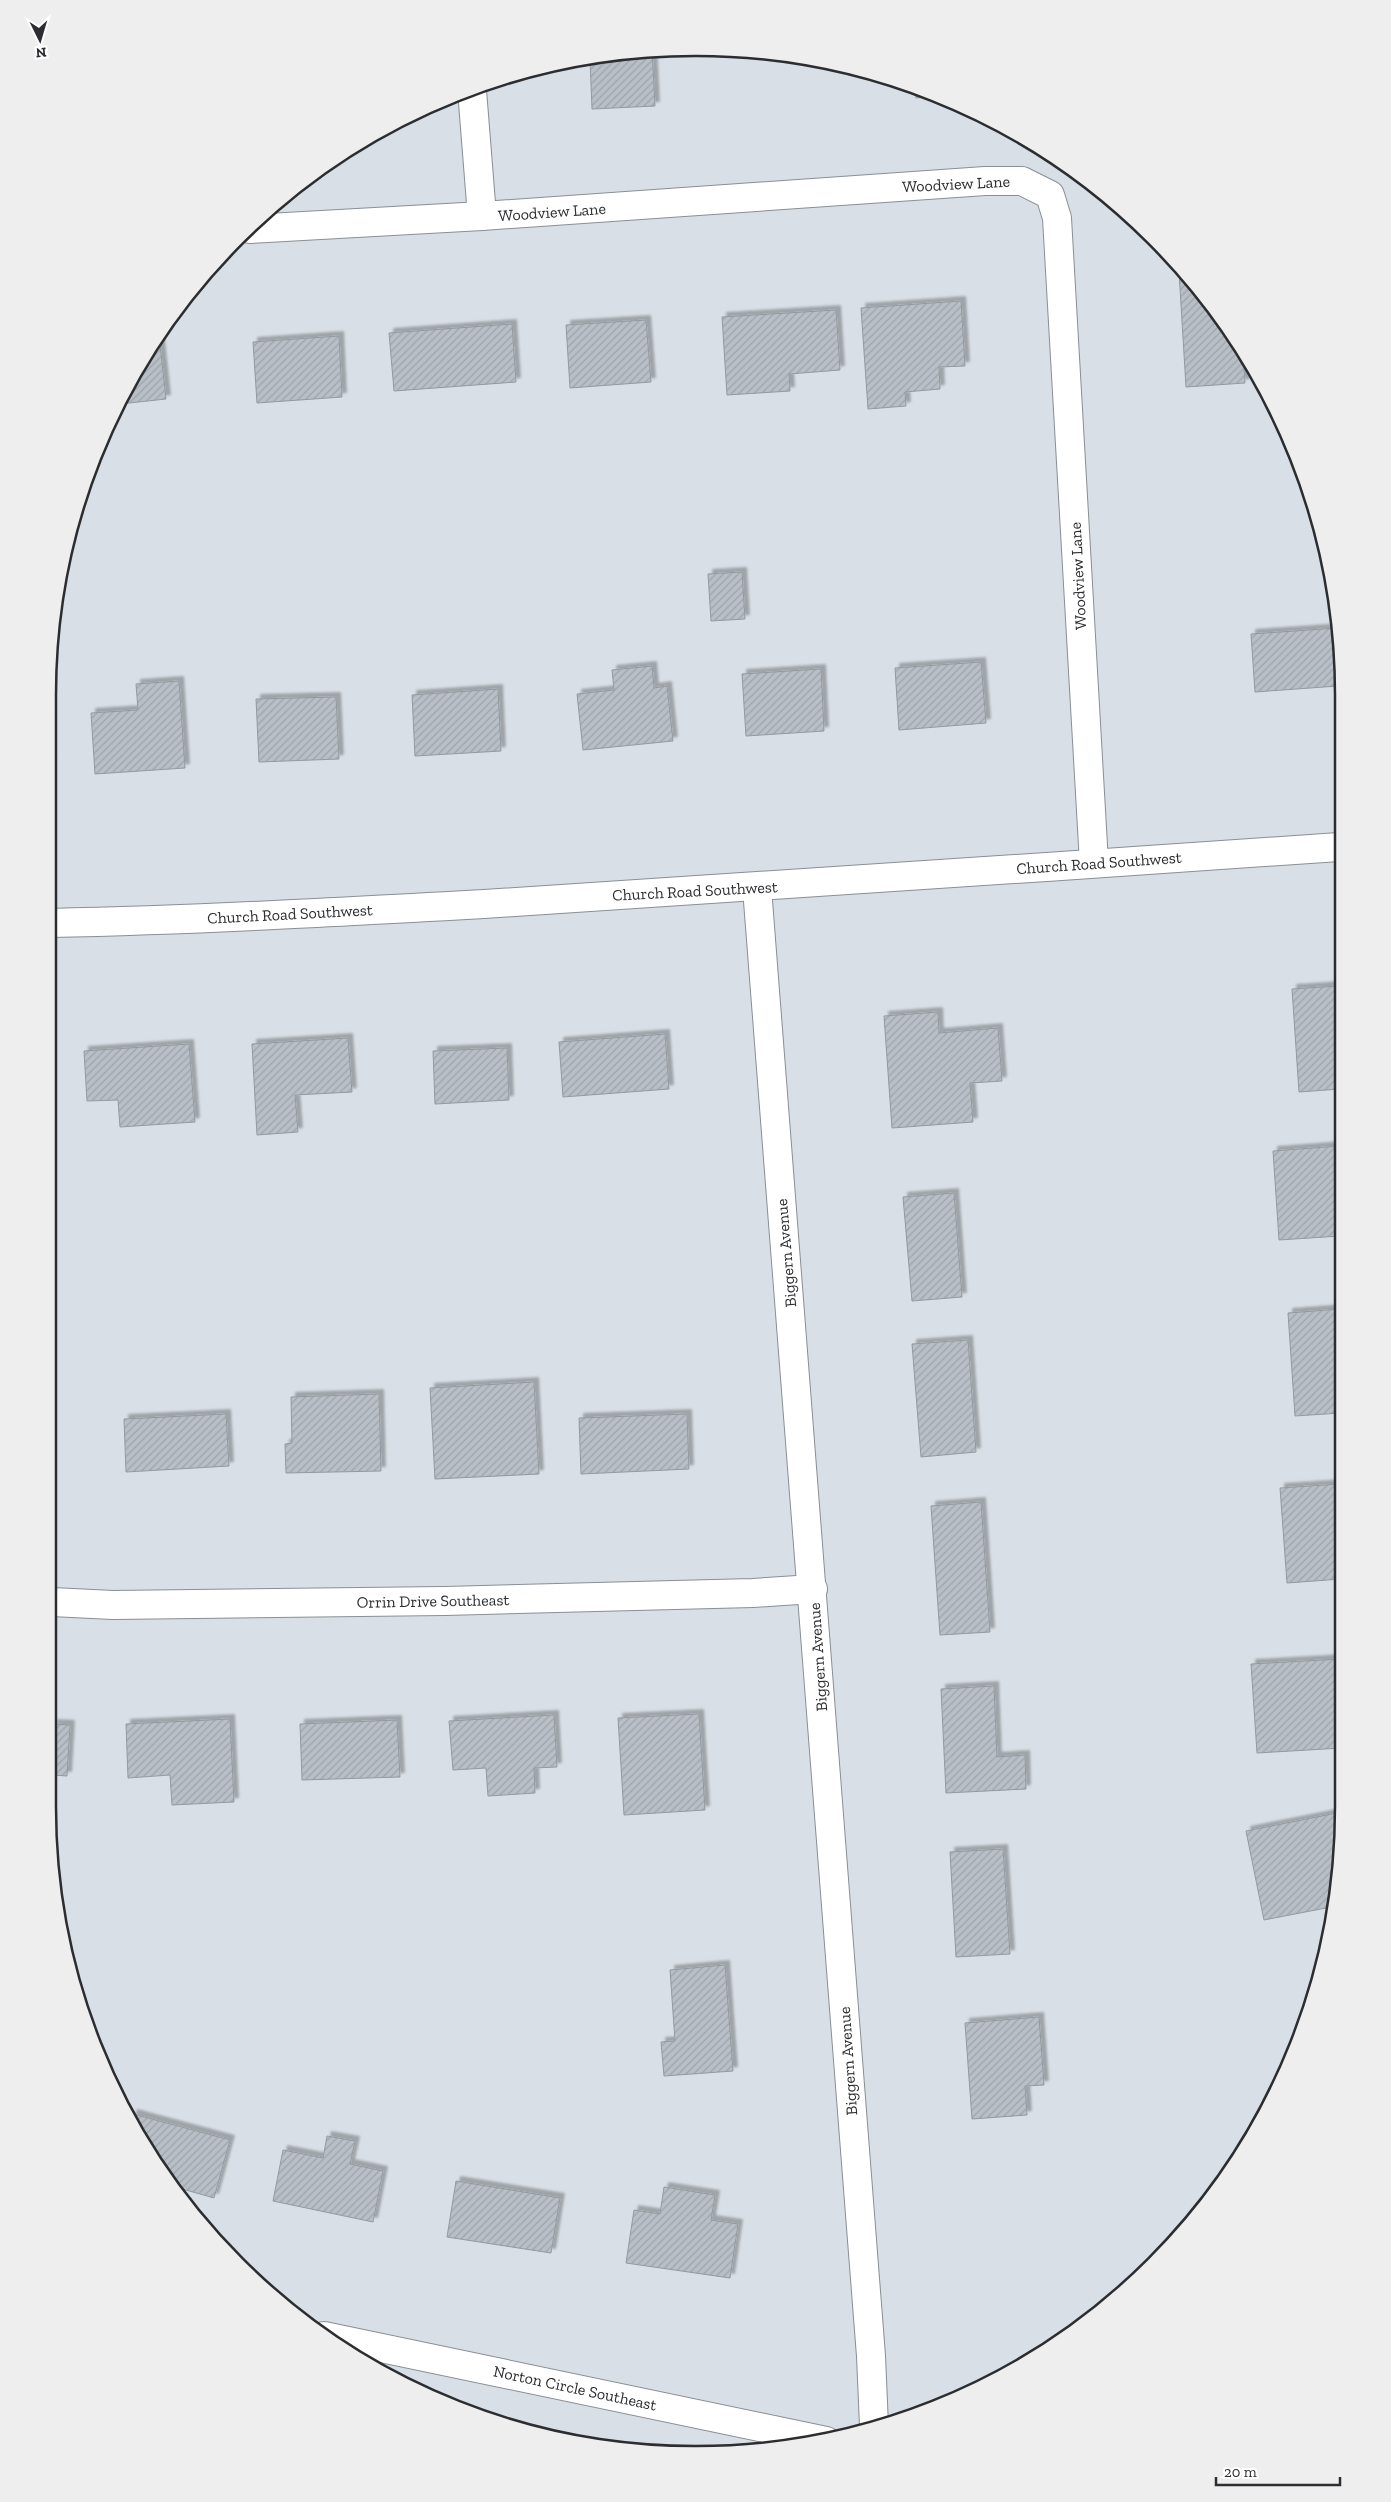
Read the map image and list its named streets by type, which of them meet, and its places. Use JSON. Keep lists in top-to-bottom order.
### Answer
{
  "streets": {
    "street": [
      "Woodview Lane",
      "Church Road Southwest",
      "Biggern Avenue",
      "Orrin Drive Southeast",
      "Norton Circle Southeast"
    ]
  },
  "crossings": [
    ["Woodview Lane", "Church Road Southwest"],
    ["Church Road Southwest", "Biggern Avenue"],
    ["Biggern Avenue", "Orrin Drive Southeast"]
  ],
  "scale_bar": "20 m",
  "north": "bottom"
}
